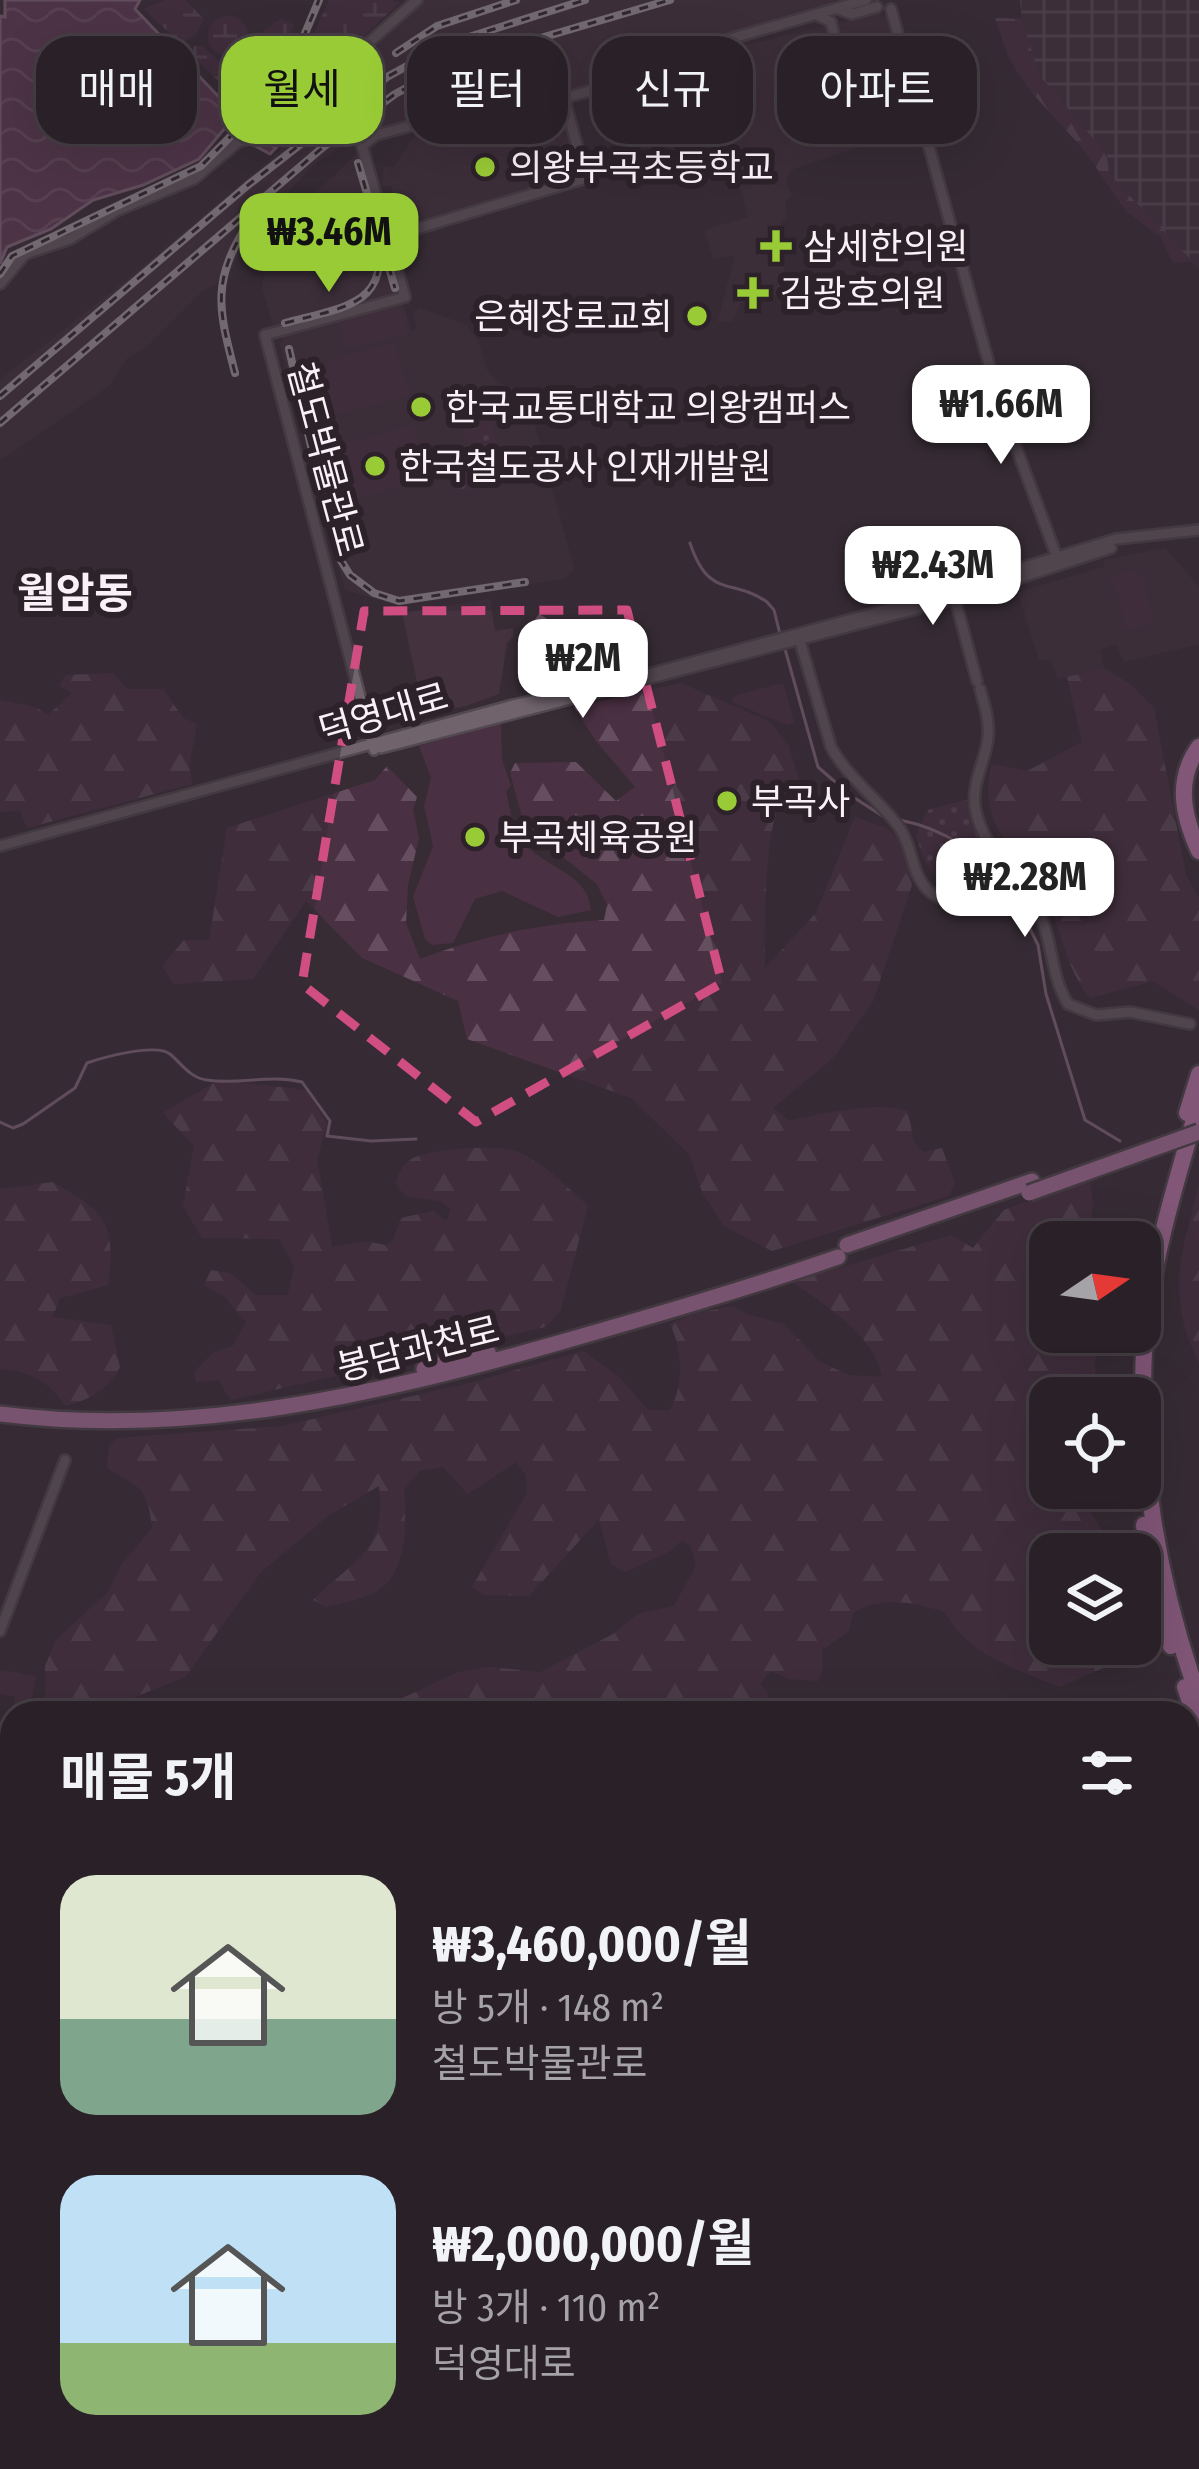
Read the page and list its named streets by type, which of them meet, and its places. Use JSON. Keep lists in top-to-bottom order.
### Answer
{
  "streets": {
    "highway": ["봉담과천로"],
    "street": ["철도박물관로", "덕영대로"]
  },
  "crossings": [
    ["철도박물관로", "덕영대로"]
  ],
  "districts": ["월암동"],
  "places": {
    "other": [
      "의왕부곡초등학교",
      "은혜장로교회",
      "한국교통대학교 의왕캠퍼스",
      "한국철도공사 인재개발원",
      "부곡사",
      "부곡체육공원"
    ],
    "health": ["삼세한의원", "김광호의원"]
  },
  "north": "right",
  "page": {
    "chip": [
      "매매",
      "월세",
      "필터",
      "신규",
      "아파트"
    ],
    "price": [
      "₩3.46M",
      "₩1.66M",
      "₩2.43M",
      "₩2M",
      "₩2.28M"
    ],
    "heading": "매물 5개",
    "list": [
      {
        "name": "₩3,460,000/월",
        "note": "방 5개 · 148 m² · 철도박물관로"
      },
      {
        "name": "₩2,000,000/월",
        "note": "방 3개 · 110 m² · 덕영대로"
      }
    ]
  }
}
